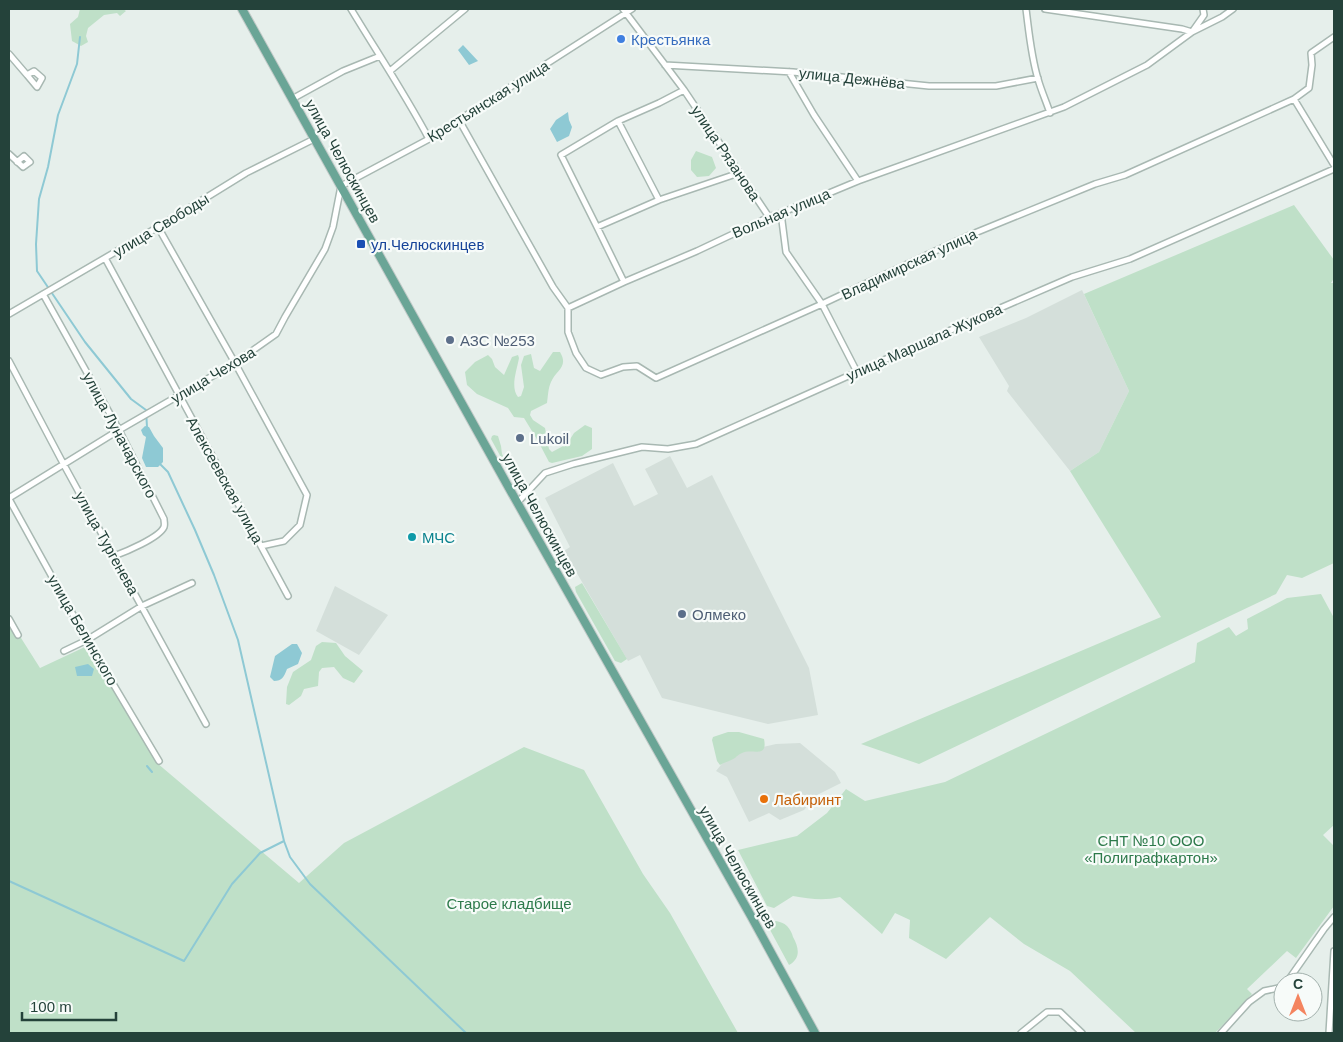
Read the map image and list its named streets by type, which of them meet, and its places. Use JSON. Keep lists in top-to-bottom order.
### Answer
{
  "streets": {
    "main road": ["улица Челюскинцев"],
    "street": [
      "улица Дежнёва",
      "Крестьянская улица",
      "улица Рязанова",
      "Вольная улица",
      "улица Свободы",
      "Владимирская улица",
      "улица Маршала Жукова",
      "улица Чехова",
      "улица Луначарского",
      "Алексеевская улица",
      "улица Тургенева",
      "улица Белинского"
    ]
  },
  "crossings": [
    ["улица Дежнёва", "улица Рязанова"],
    ["Крестьянская улица", "улица Рязанова"],
    ["Крестьянская улица", "улица Челюскинцев"],
    ["Крестьянская улица", "улица Чехова"],
    ["улица Рязанова", "Вольная улица"],
    ["улица Челюскинцев", "улица Свободы"],
    ["улица Челюскинцев", "улица Маршала Жукова"],
    ["улица Челюскинцев", "улица Чехова"],
    ["Вольная улица", "Владимирская улица"],
    ["улица Свободы", "улица Луначарского"],
    ["улица Свободы", "Алексеевская улица"],
    ["улица Чехова", "улица Луначарского"],
    ["улица Чехова", "Алексеевская улица"],
    ["улица Чехова", "улица Тургенева"],
    ["улица Чехова", "улица Белинского"],
    ["улица Луначарского", "улица Тургенева"]
  ],
  "parks": ["СНТ №10 ООО «Полиграфкартон»", "Старое кладбище"],
  "places": {
    "other": [
      "Крестьянка",
      "АЗС №253",
      "Lukoil",
      "МЧС",
      "Олмеко",
      "Лабиринт"
    ],
    "transit": ["ул.Челюскинцев"]
  },
  "scale_bar": "100 m",
  "north": "top"
}
